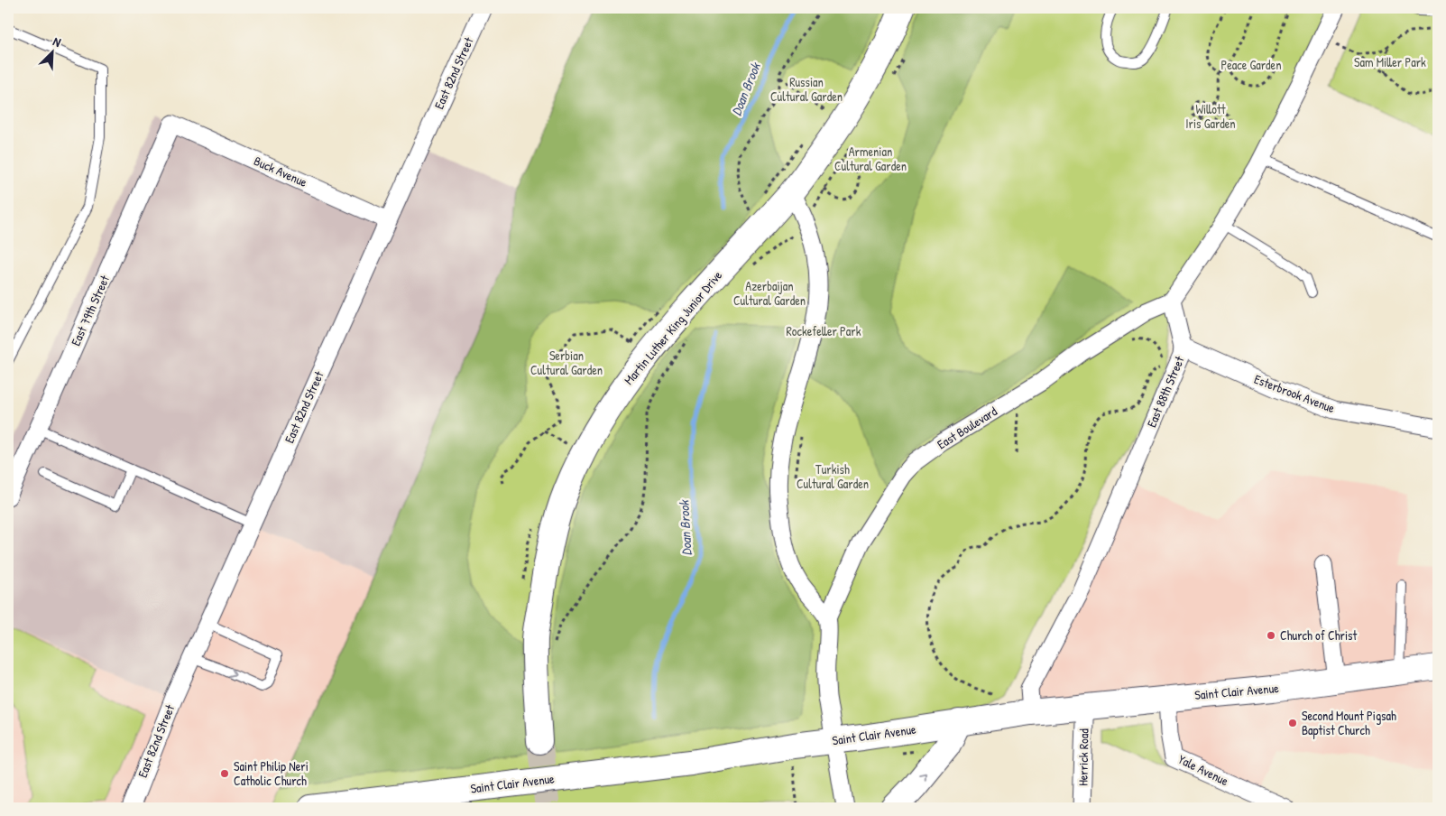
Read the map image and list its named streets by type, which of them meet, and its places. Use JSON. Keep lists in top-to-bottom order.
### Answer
{
  "streets": {
    "main road": ["Martin Luther King Junior Drive", "Saint Clair Avenue"],
    "street": [
      "East 82nd Street",
      "Buck Avenue",
      "East 79th Street",
      "East 88th Street",
      "Esterbrook Avenue",
      "East Boulevard",
      "Herrick Road",
      "Yale Avenue"
    ]
  },
  "crossings": [
    ["East 82nd Street", "Buck Avenue"],
    ["Buck Avenue", "East 79th Street"],
    ["East 88th Street", "Esterbrook Avenue"],
    ["East 88th Street", "East Boulevard"],
    ["East 88th Street", "Saint Clair Avenue"],
    ["East Boulevard", "Saint Clair Avenue"],
    ["Saint Clair Avenue", "Herrick Road"],
    ["Saint Clair Avenue", "Yale Avenue"]
  ],
  "water": ["Doan Brook"],
  "parks": [
    "Sam Miller Park",
    "Peace Garden",
    "Russian Cultural Garden",
    "Willott Iris Garden",
    "Armenian Cultural Garden",
    "Azerbaijan Cultural Garden",
    "Rockefeller Park",
    "Serbian Cultural Garden",
    "Turkish Cultural Garden"
  ],
  "places": ["Church of Christ", "Second Mount Pigsah Baptist Church", "Saint Philip Neri Catholic Church"],
  "north": "top right"
}
